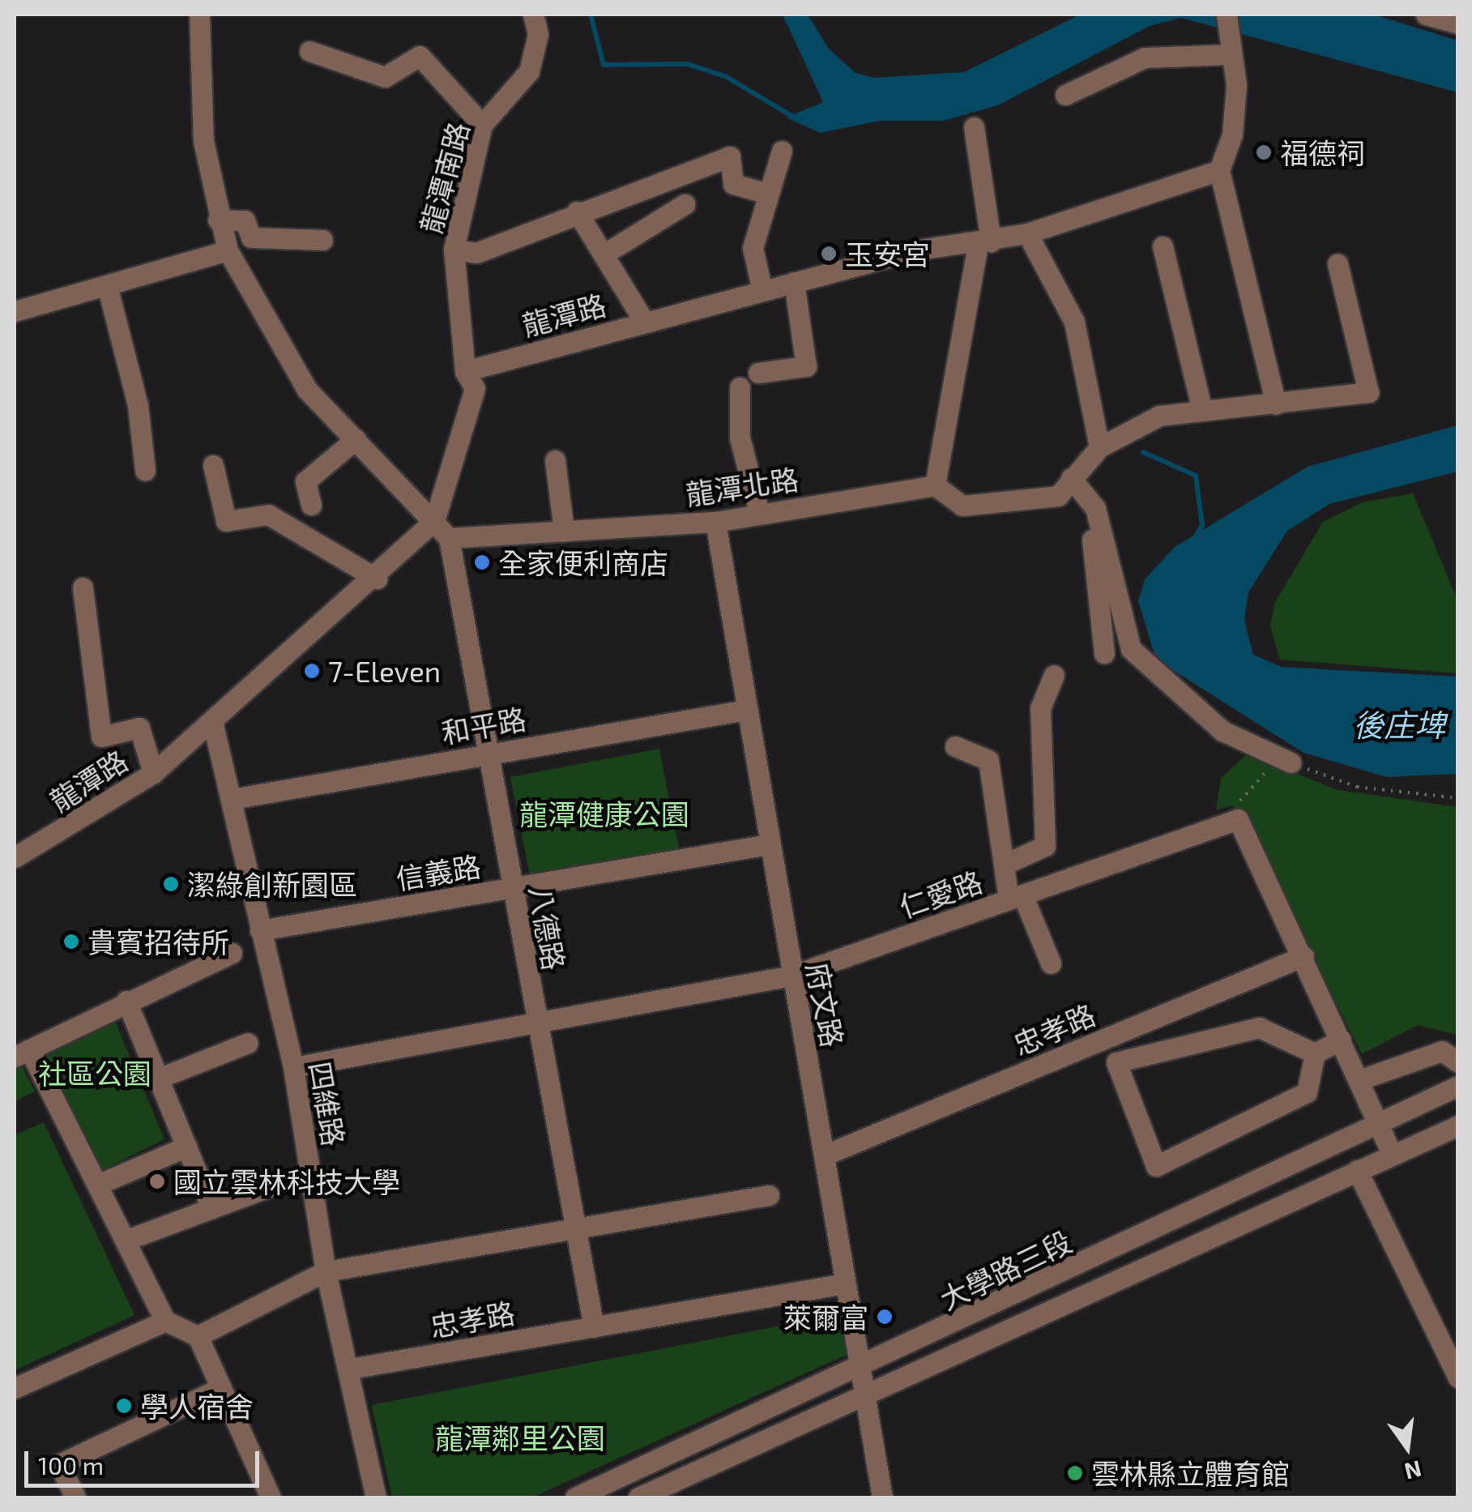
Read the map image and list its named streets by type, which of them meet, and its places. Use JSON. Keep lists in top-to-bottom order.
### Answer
{
  "streets": {
    "street": [
      "龍潭南路",
      "龍潭路",
      "龍潭北路",
      "和平路",
      "信義路",
      "仁愛路",
      "八德路",
      "府文路",
      "忠孝路",
      "四維路",
      "大學路三段"
    ]
  },
  "crossings": [
    ["龍潭南路", "龍潭路"],
    ["龍潭路", "四維路"],
    ["龍潭北路", "八德路"],
    ["龍潭北路", "府文路"],
    ["和平路", "八德路"],
    ["和平路", "府文路"],
    ["和平路", "四維路"],
    ["信義路", "八德路"],
    ["信義路", "府文路"],
    ["信義路", "四維路"],
    ["仁愛路", "八德路"],
    ["仁愛路", "府文路"],
    ["仁愛路", "四維路"],
    ["八德路", "忠孝路"],
    ["府文路", "忠孝路"],
    ["府文路", "大學路三段"],
    ["忠孝路", "四維路"]
  ],
  "water": ["後庄埤"],
  "parks": ["龍潭健康公園", "社區公園", "龍潭鄰里公園"],
  "places": [
    "福德祠",
    "玉安宮",
    "全家便利商店",
    "7-Eleven",
    "潔綠創新園區",
    "貴賓招待所",
    "國立雲林科技大學",
    "萊爾富",
    "學人宿舍",
    "雲林縣立體育館"
  ],
  "scale_bar": "100 m",
  "north": "bottom"
}
